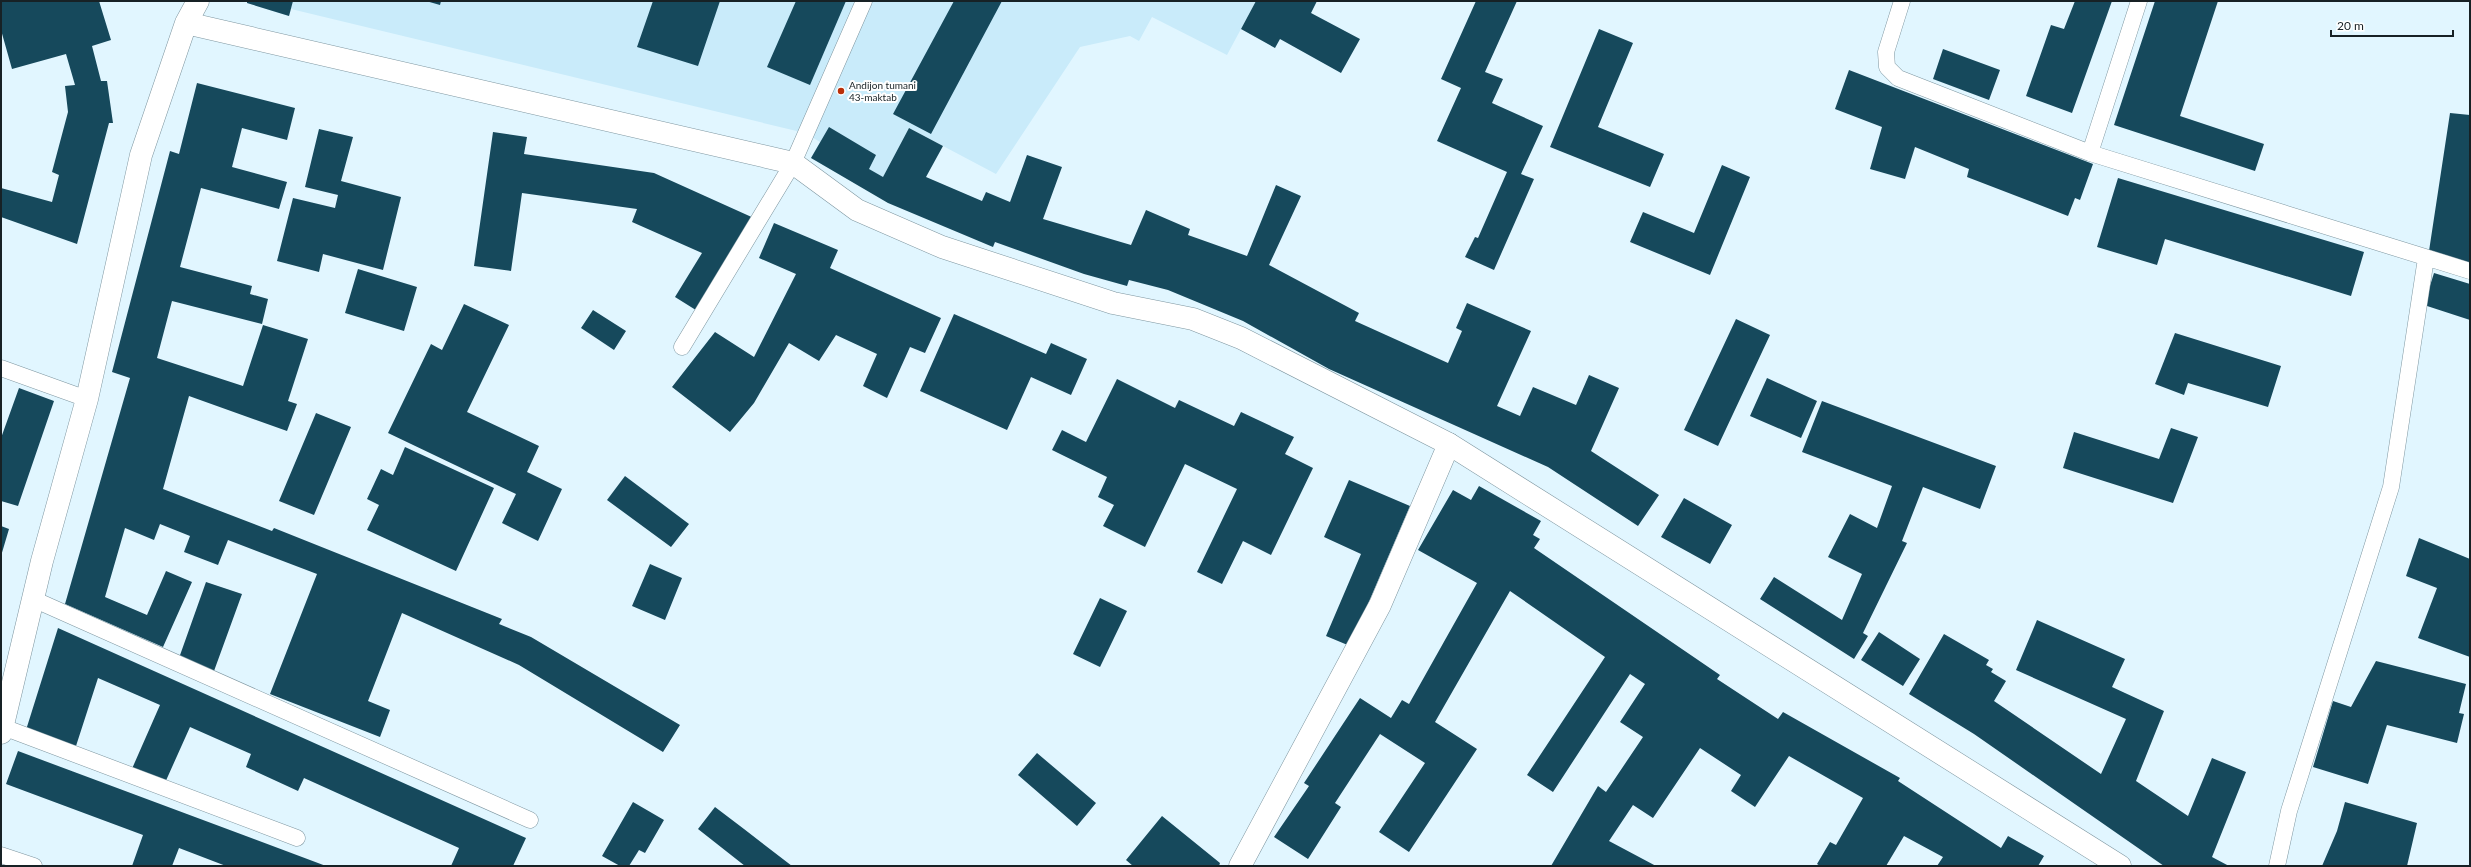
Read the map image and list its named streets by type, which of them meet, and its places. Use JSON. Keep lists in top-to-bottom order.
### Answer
{
  "places": ["Andijon tumani 43-maktab"],
  "scale_bar": "20 m"
}
